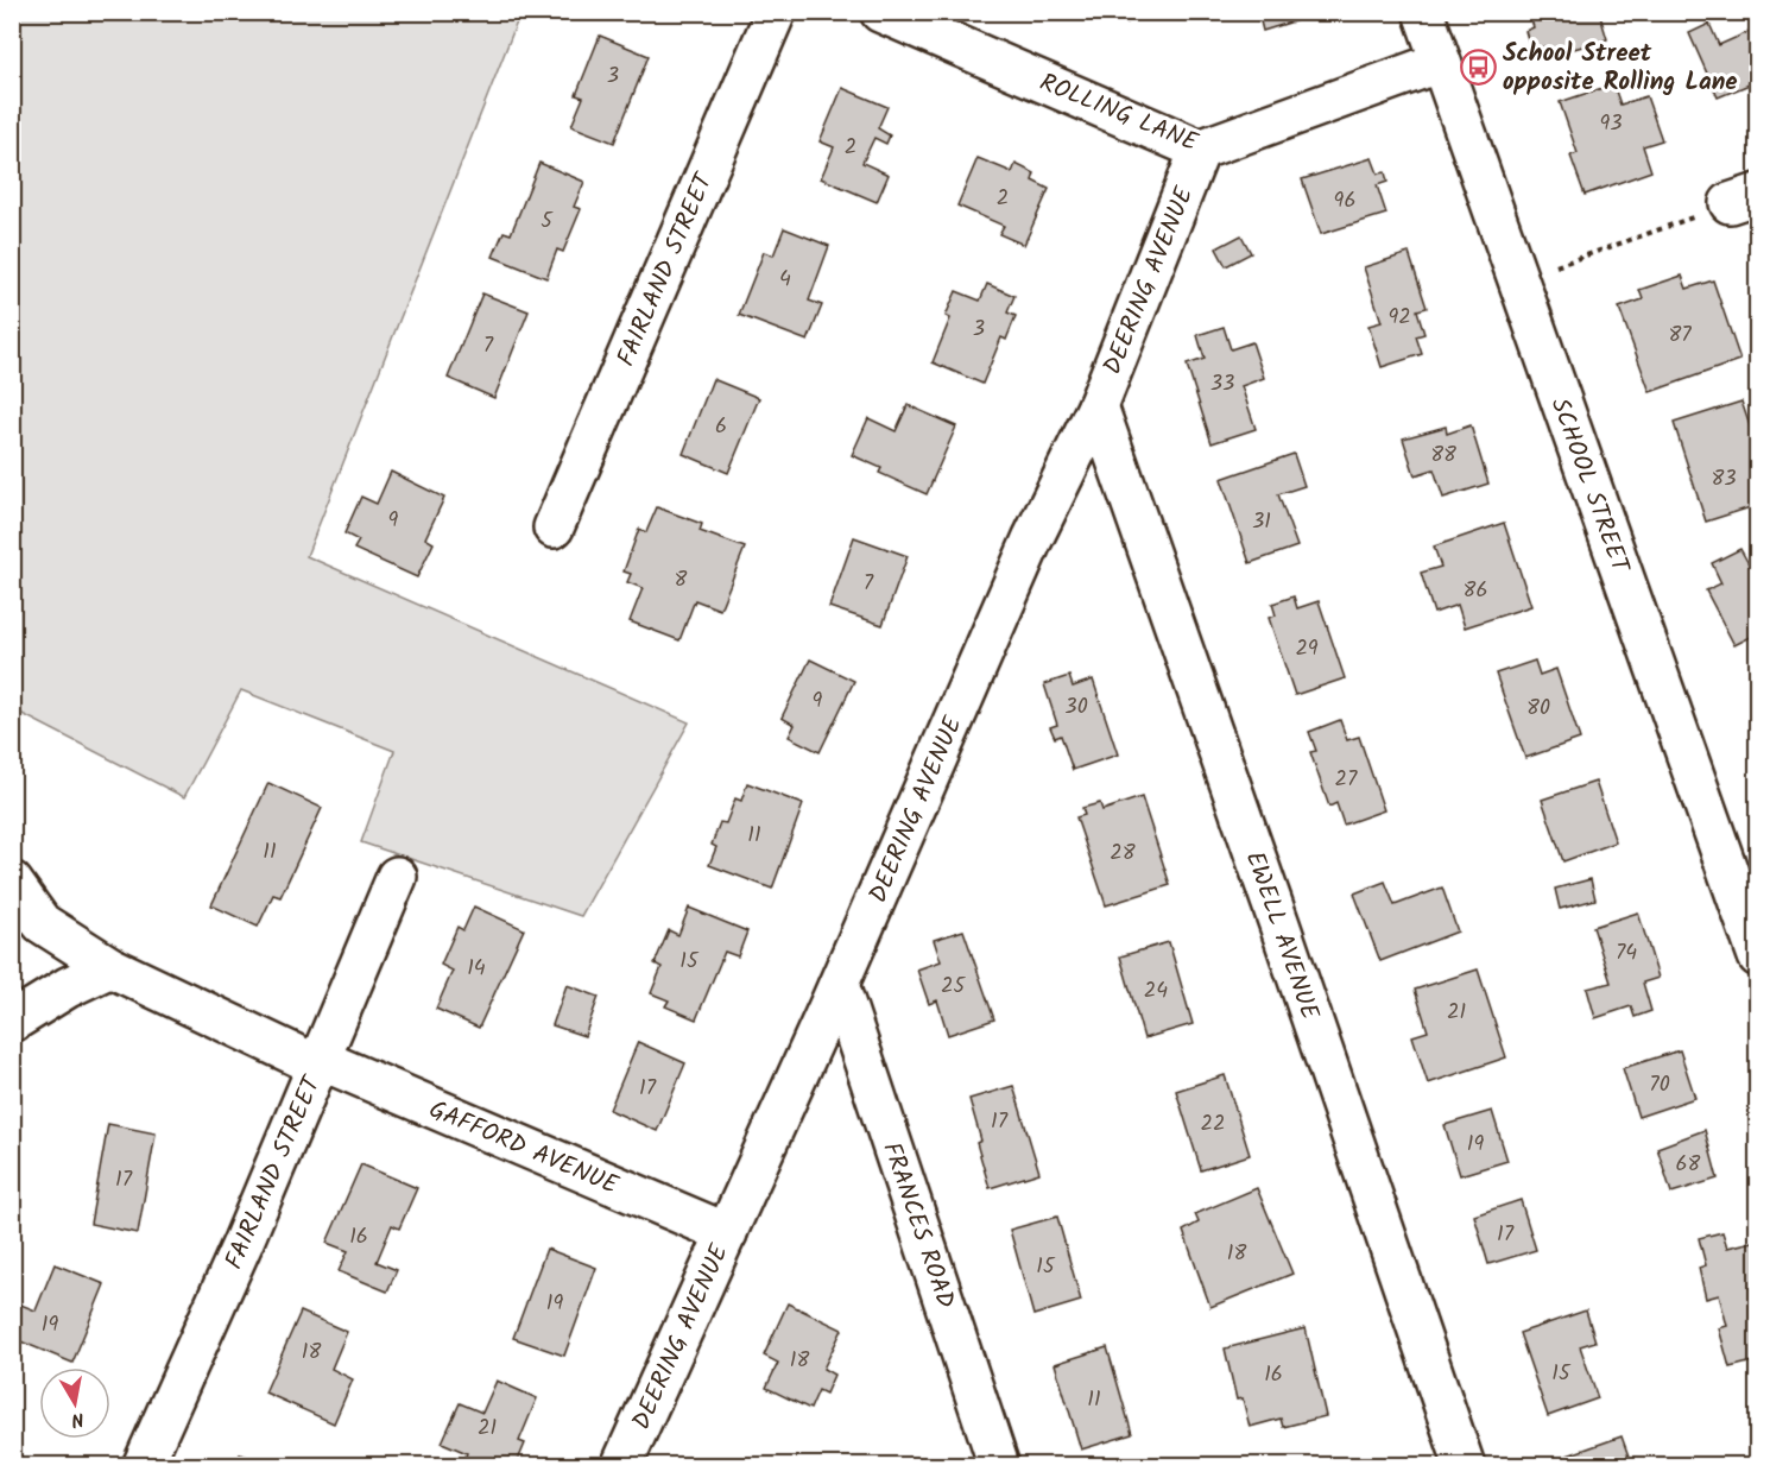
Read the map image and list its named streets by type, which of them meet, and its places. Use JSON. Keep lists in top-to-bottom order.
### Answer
{
  "streets": {
    "street": [
      "ROLLING LANE",
      "FAIRLAND STREET",
      "DEERING AVENUE",
      "SCHOOL STREET",
      "EWELL AVENUE",
      "GAFFORD AVENUE",
      "FRANCES ROAD"
    ]
  },
  "crossings": [
    ["ROLLING LANE", "DEERING AVENUE"],
    ["ROLLING LANE", "SCHOOL STREET"],
    ["FAIRLAND STREET", "GAFFORD AVENUE"],
    ["DEERING AVENUE", "EWELL AVENUE"],
    ["DEERING AVENUE", "GAFFORD AVENUE"],
    ["DEERING AVENUE", "FRANCES ROAD"]
  ],
  "places": {
    "bus stop": ["School Street opposite Rolling Lane"]
  },
  "house_numbers": [
    "3",
    "93",
    "2",
    "2",
    "96",
    "5",
    "4",
    "92",
    "3",
    "87",
    "7",
    "33",
    "6",
    "88",
    "83",
    "9",
    "31",
    "8",
    "7",
    "86",
    "29",
    "9",
    "30",
    "80",
    "27",
    "11",
    "11",
    "28",
    "74",
    "15",
    "14",
    "25",
    "24",
    "21",
    "70",
    "17",
    "17",
    "22",
    "19",
    "68",
    "17",
    "17",
    "16",
    "18",
    "15",
    "19",
    "19",
    "18",
    "18",
    "15",
    "16",
    "11",
    "21"
  ],
  "north": "bottom"
}
